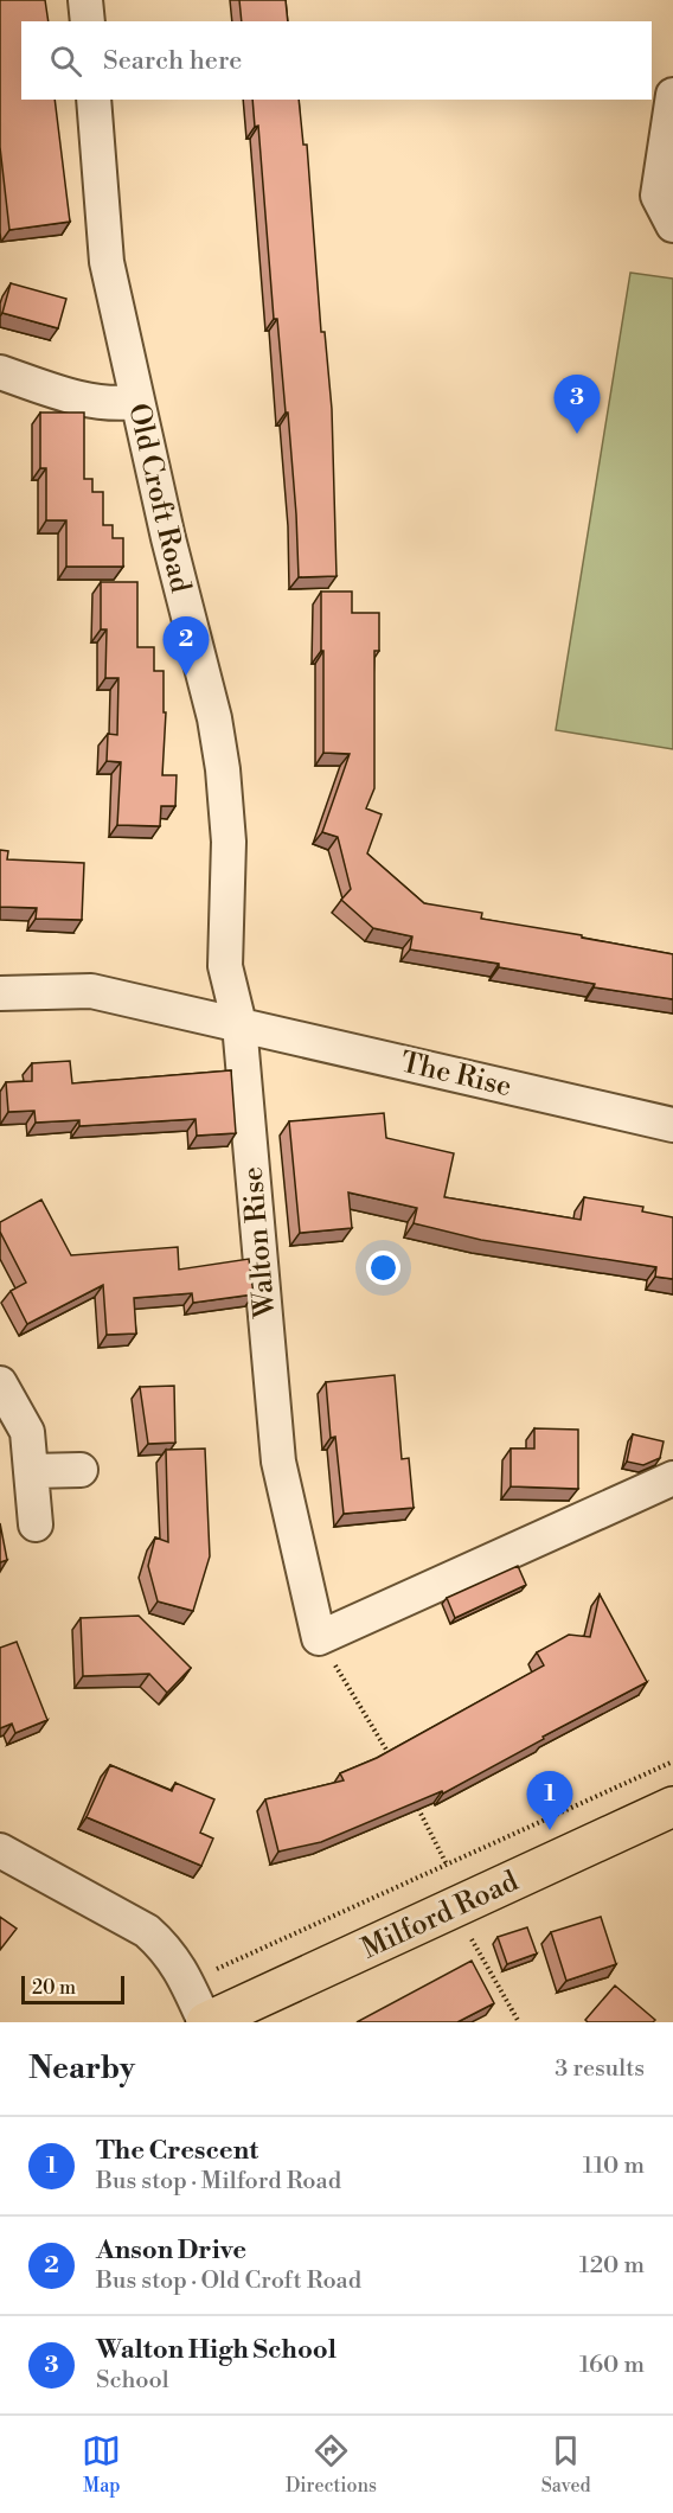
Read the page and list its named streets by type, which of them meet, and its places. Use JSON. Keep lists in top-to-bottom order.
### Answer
{
  "streets": {
    "highway": ["Milford Road"],
    "street": ["Old Croft Road", "The Rise", "Walton Rise"]
  },
  "crossings": [
    ["Old Croft Road", "The Rise"],
    ["Old Croft Road", "Walton Rise"],
    ["The Rise", "Walton Rise"]
  ],
  "scale_bar": "20 m",
  "page": {
    "search": "Search here",
    "pins": ["3", "2", "1"],
    "scale": "20 m",
    "heading": ["Nearby", "3 results"],
    "list": [
      {
        "mark": "1",
        "name": "The Crescent",
        "note": "Bus stop · Milford Road",
        "value": "110 m"
      },
      {
        "mark": "2",
        "name": "Anson Drive",
        "note": "Bus stop · Old Croft Road",
        "value": "120 m"
      },
      {
        "mark": "3",
        "name": "Walton High School",
        "note": "School",
        "value": "160 m"
      }
    ],
    "nav": ["Map", "Directions", "Saved"]
  }
}
